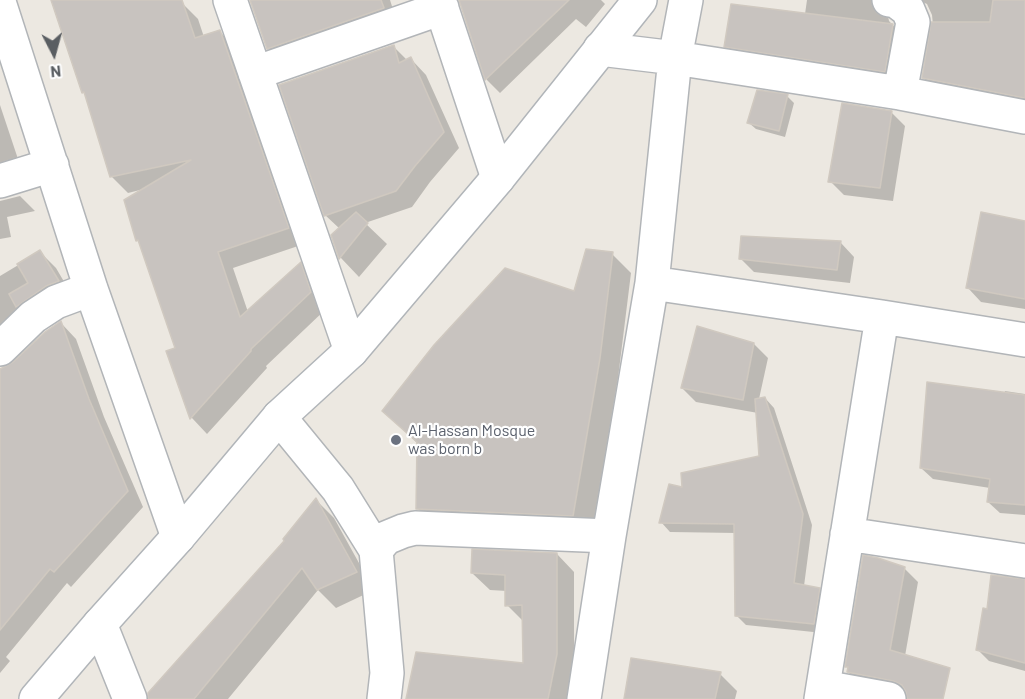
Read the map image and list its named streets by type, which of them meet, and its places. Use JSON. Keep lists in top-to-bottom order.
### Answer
{
  "places": ["Al-Hassan Mosque was born b"],
  "north": "bottom"
}
